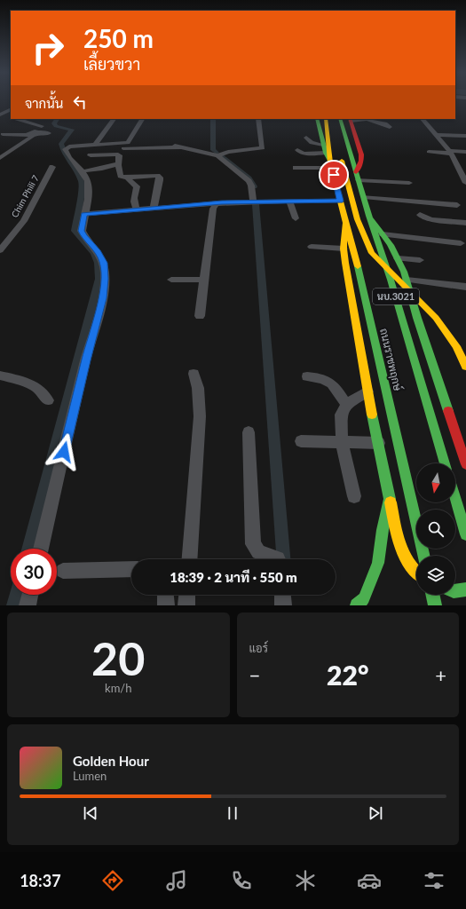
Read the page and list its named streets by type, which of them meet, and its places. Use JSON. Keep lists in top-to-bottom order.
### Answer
{
  "streets": {
    "main road": ["นบ.3021", "ถนนราชพฤกษ์"],
    "street": ["Chim Phili 7"]
  },
  "north": "bottom",
  "page": {
    "turn": ["250 m", "เลี้ยวขวา"],
    "then": "จากนั้น",
    "limit": "30",
    "trip": "18:39 · 2 นาที · 550 m",
    "tile": [
      ["20", "km/h"],
      "แอร์"
    ],
    "heat": ["−", "22°", "+"],
    "song": ["Golden Hour", "Lumen"],
    "tabs": "18:37"
  }
}
